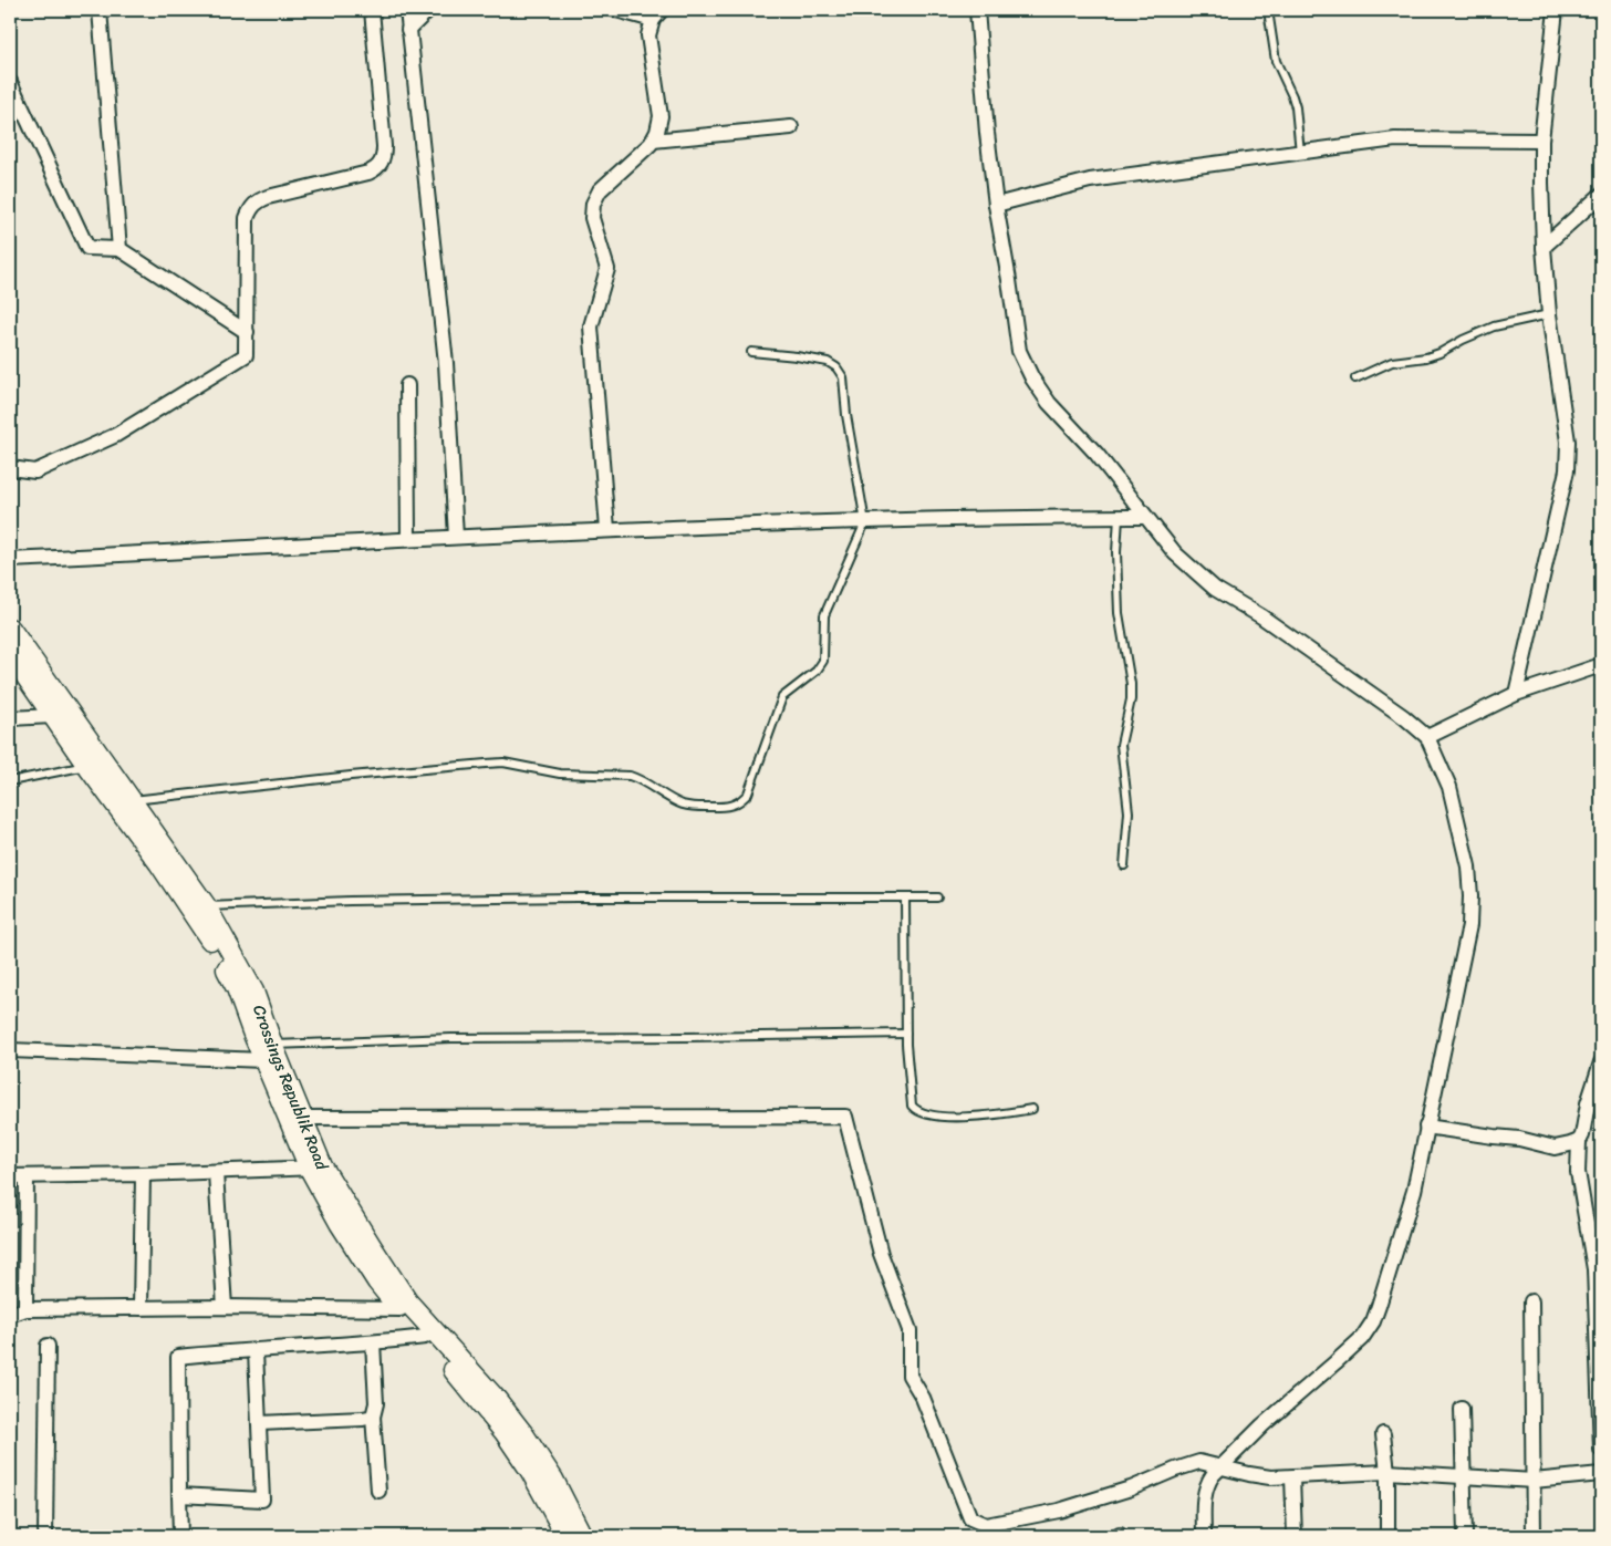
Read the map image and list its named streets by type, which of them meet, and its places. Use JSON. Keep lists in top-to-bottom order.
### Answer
{
  "streets": {
    "street": ["Crossings Republik Road"]
  }
}
